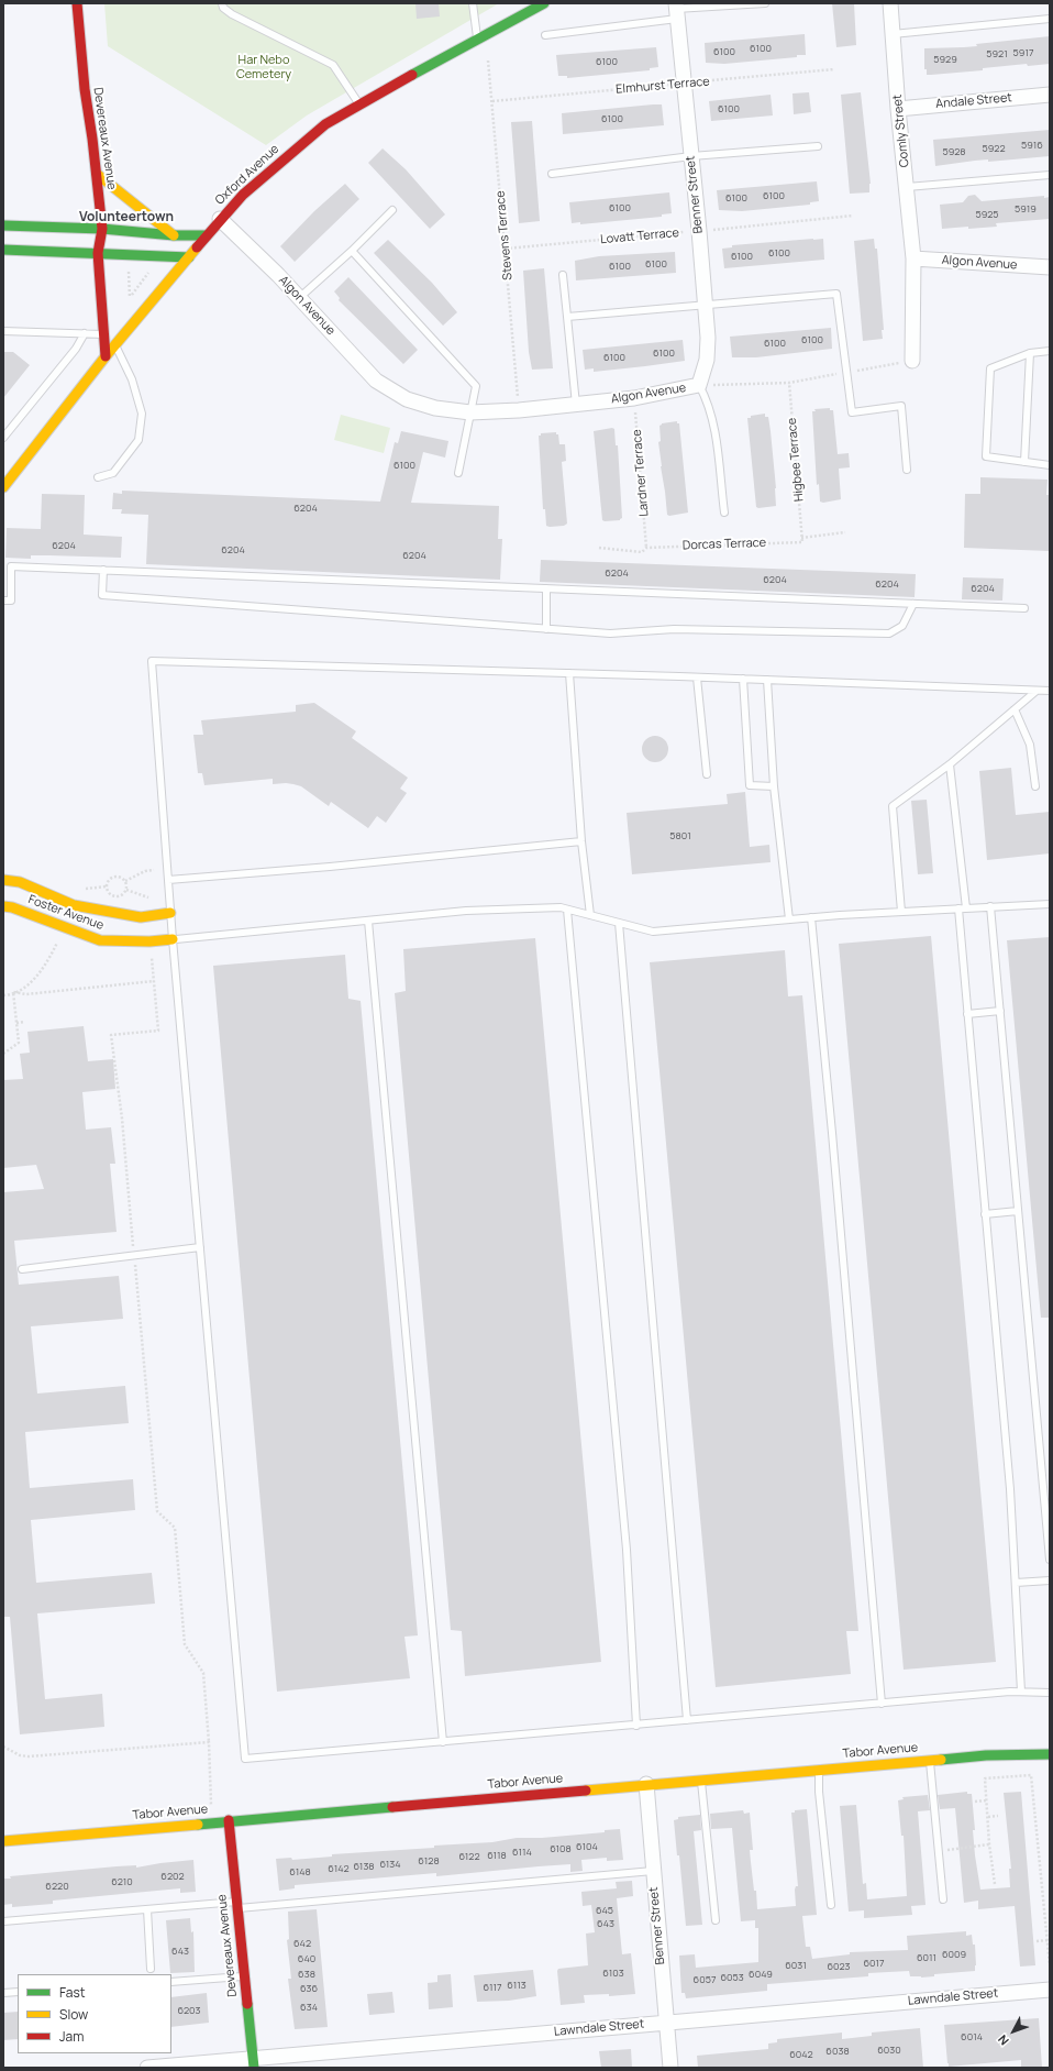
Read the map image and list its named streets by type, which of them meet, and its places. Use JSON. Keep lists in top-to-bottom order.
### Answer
{
  "streets": {
    "street": [
      "Andale Street",
      "Comly Street",
      "Devereaux Avenue",
      "Oxford Avenue",
      "Benner Street",
      "Algon Avenue",
      "Foster Avenue",
      "Tabor Avenue",
      "Lawndale Street"
    ],
    "path": [
      "Elmhurst Terrace",
      "Stevens Terrace",
      "Lovatt Terrace",
      "Higbee Terrace",
      "Lardner Terrace",
      "Dorcas Terrace"
    ]
  },
  "crossings": [
    ["Elmhurst Terrace", "Benner Street"],
    ["Elmhurst Terrace", "Stevens Terrace"],
    ["Andale Street", "Comly Street"],
    ["Comly Street", "Algon Avenue"],
    ["Devereaux Avenue", "Oxford Avenue"],
    ["Devereaux Avenue", "Tabor Avenue"],
    ["Devereaux Avenue", "Lawndale Street"],
    ["Oxford Avenue", "Algon Avenue"],
    ["Benner Street", "Lovatt Terrace"],
    ["Benner Street", "Algon Avenue"],
    ["Benner Street", "Tabor Avenue"],
    ["Benner Street", "Lawndale Street"],
    ["Stevens Terrace", "Lovatt Terrace"],
    ["Stevens Terrace", "Algon Avenue"],
    ["Algon Avenue", "Higbee Terrace"],
    ["Algon Avenue", "Lardner Terrace"],
    ["Higbee Terrace", "Dorcas Terrace"],
    ["Lardner Terrace", "Dorcas Terrace"]
  ],
  "districts": ["Volunteertown"],
  "parks": ["Har Nebo Cemetery"],
  "house_numbers": [
    "6100",
    "6100",
    "5917",
    "5921",
    "5929",
    "6100",
    "6100",
    "6100",
    "5916",
    "5922",
    "5928",
    "6100",
    "6100",
    "6100",
    "5919",
    "5925",
    "6100",
    "6100",
    "6100",
    "6100",
    "6100",
    "6100",
    "6100",
    "6100",
    "6100",
    "6204",
    "6204",
    "6204",
    "6204",
    "6204",
    "6204",
    "6204",
    "6204",
    "5801",
    "6104",
    "6108",
    "6114",
    "6118",
    "6122",
    "6128",
    "6134",
    "6138",
    "6142",
    "6148",
    "6202",
    "6210",
    "6220",
    "645",
    "643",
    "642",
    "643",
    "6009",
    "6011",
    "640",
    "6017",
    "6031",
    "6023",
    "6103",
    "638",
    "6049",
    "6053",
    "6057",
    "6113",
    "6117",
    "636",
    "634",
    "6203",
    "6014",
    "6030",
    "6038",
    "6042"
  ],
  "legend": ["Fast", "Slow", "Jam"],
  "north": "bottom left"
}
